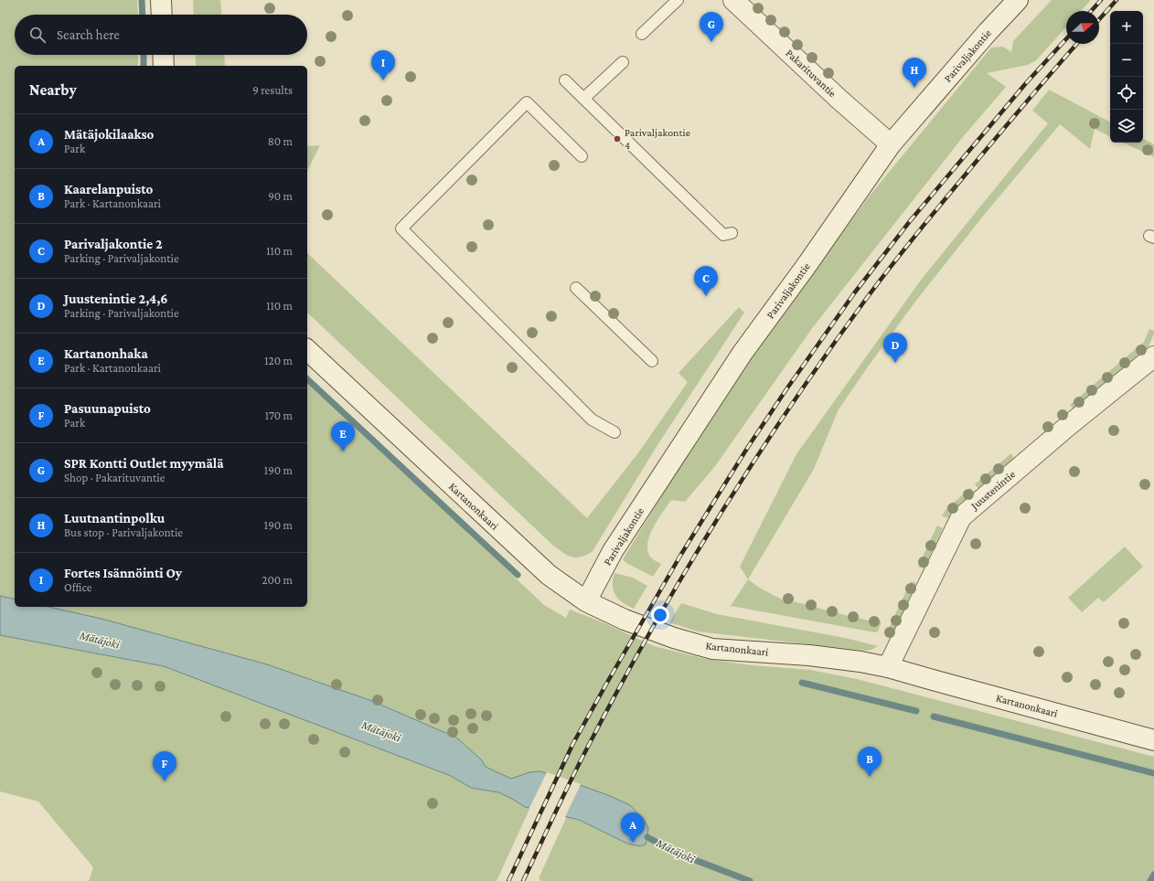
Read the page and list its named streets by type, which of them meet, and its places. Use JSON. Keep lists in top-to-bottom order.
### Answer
{
  "streets": {
    "street": [
      "Parivaljakontie",
      "Pakarituvantie",
      "Juustenintie",
      "Kartanonkaari"
    ]
  },
  "crossings": [
    ["Parivaljakontie", "Pakarituvantie"],
    ["Parivaljakontie", "Kartanonkaari"],
    ["Juustenintie", "Kartanonkaari"]
  ],
  "water": ["Mätäjoki"],
  "places": ["Parivaljakontie 4"],
  "north": "right",
  "page": {
    "map_buttons": ["+", "−"],
    "pins": [
      "G",
      "I",
      "H",
      "C",
      "D",
      "E",
      "B",
      "F",
      "A"
    ],
    "search": "Search here",
    "heading": ["Nearby", "9 results"],
    "list": [
      {
        "mark": "A",
        "name": "Mätäjokilaakso",
        "note": "Park",
        "value": "80 m"
      },
      {
        "mark": "B",
        "name": "Kaarelanpuisto",
        "note": "Park · Kartanonkaari",
        "value": "90 m"
      },
      {
        "mark": "C",
        "name": "Parivaljakontie 2",
        "note": "Parking · Parivaljakontie",
        "value": "110 m"
      },
      {
        "mark": "D",
        "name": "Juustenintie 2,4,6",
        "note": "Parking · Parivaljakontie",
        "value": "110 m"
      },
      {
        "mark": "E",
        "name": "Kartanonhaka",
        "note": "Park · Kartanonkaari",
        "value": "120 m"
      },
      {
        "mark": "F",
        "name": "Pasuunapuisto",
        "note": "Park",
        "value": "170 m"
      },
      {
        "mark": "G",
        "name": "SPR Kontti Outlet myymälä",
        "note": "Shop · Pakarituvantie",
        "value": "190 m"
      },
      {
        "mark": "H",
        "name": "Luutnantinpolku",
        "note": "Bus stop · Parivaljakontie",
        "value": "190 m"
      },
      {
        "mark": "I",
        "name": "Fortes Isännöinti Oy",
        "note": "Office",
        "value": "200 m"
      }
    ]
  }
}
